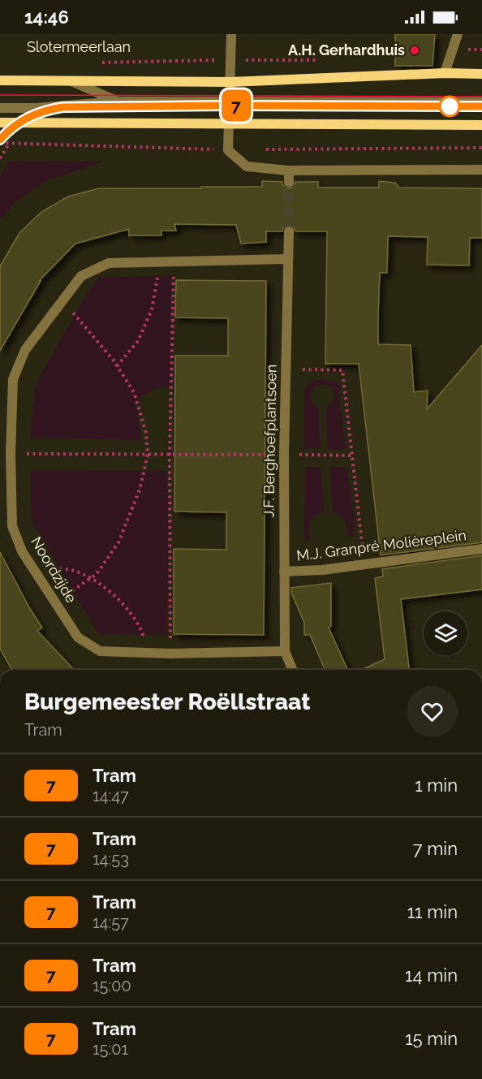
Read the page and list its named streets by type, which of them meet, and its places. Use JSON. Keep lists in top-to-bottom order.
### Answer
{
  "streets": {
    "street": ["J.F. Berghoefplantsoen", "M.J. Granpré Molièreplein", "Noordzijde"],
    "path": ["Slotermeerlaan"]
  },
  "crossings": [
    ["J.F. Berghoefplantsoen", "M.J. Granpré Molièreplein"],
    ["J.F. Berghoefplantsoen", "Noordzijde"]
  ],
  "places": ["A.H. Gerhardhuis"],
  "lines": ["tram line 7"],
  "page": {
    "status": "14:46",
    "on_map": "7",
    "heading": ["Burgemeester Roëllstraat", "Tram"],
    "list": [
      {
        "mark": "7",
        "name": "Tram",
        "note": "14:47",
        "value": "1 min"
      },
      {
        "mark": "7",
        "name": "Tram",
        "note": "14:53",
        "value": "7 min"
      },
      {
        "mark": "7",
        "name": "Tram",
        "note": "14:57",
        "value": "11 min"
      },
      {
        "mark": "7",
        "name": "Tram",
        "note": "15:00",
        "value": "14 min"
      },
      {
        "mark": "7",
        "name": "Tram",
        "note": "15:01",
        "value": "15 min"
      }
    ]
  }
}
